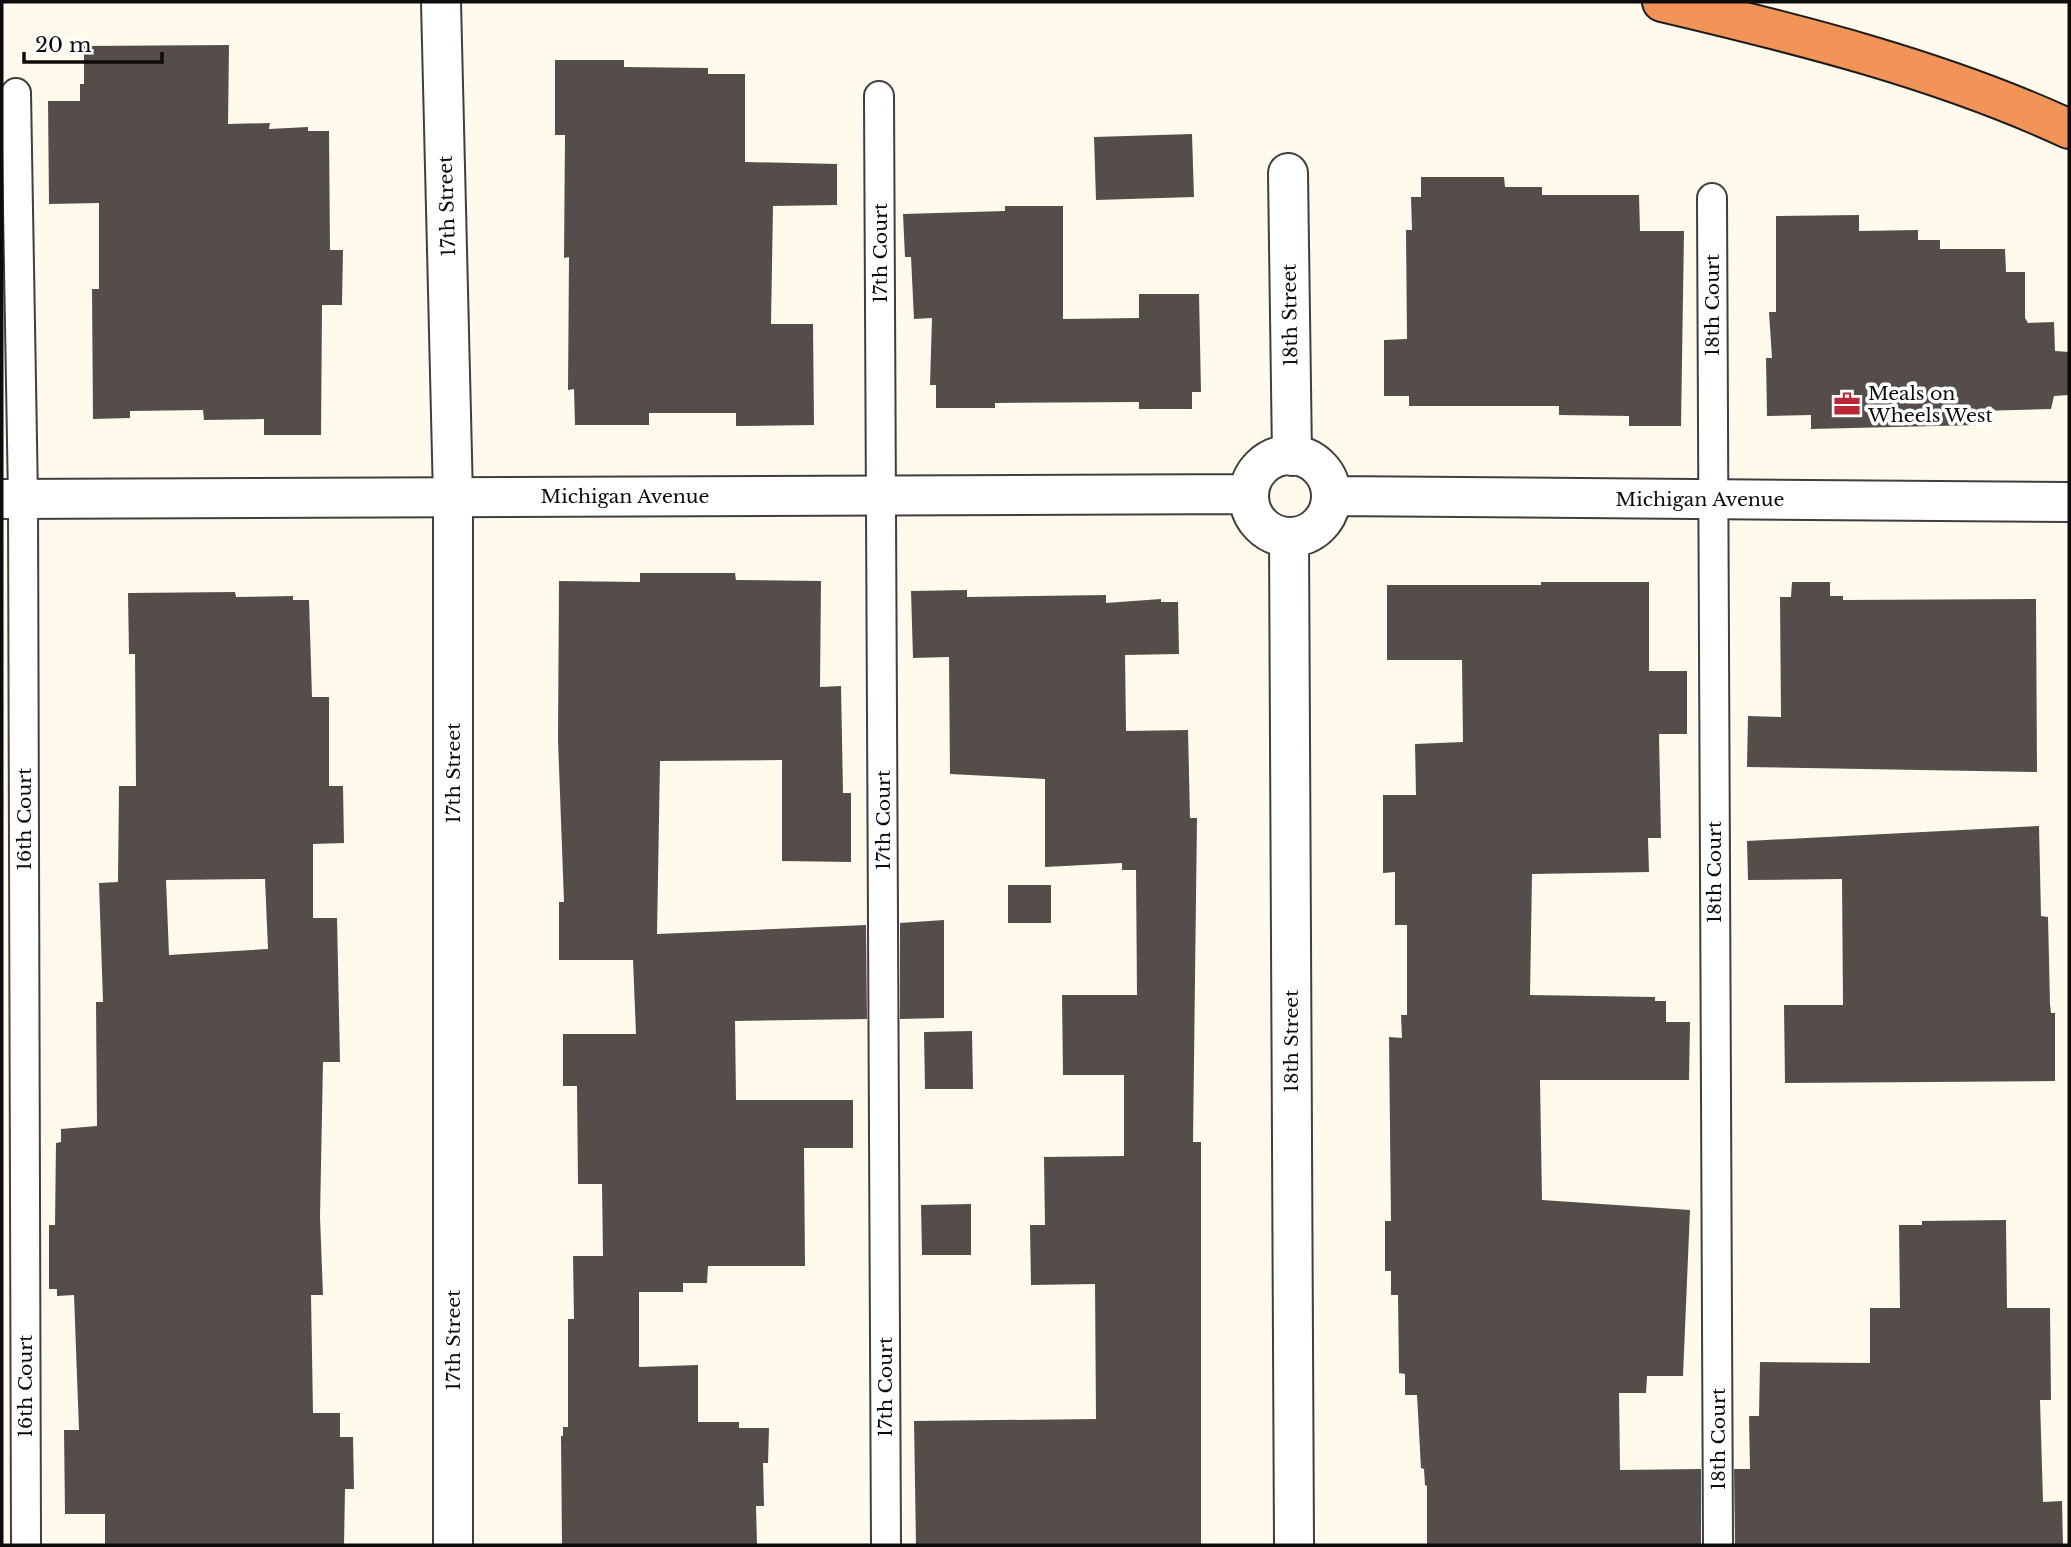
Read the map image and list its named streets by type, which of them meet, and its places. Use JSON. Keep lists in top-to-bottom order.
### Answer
{
  "streets": {
    "street": ["17th Street", "18th Street", "Michigan Avenue"],
    "lane": ["17th Court", "18th Court", "16th Court"]
  },
  "crossings": [
    ["17th Street", "Michigan Avenue"],
    ["17th Court", "Michigan Avenue"],
    ["18th Court", "Michigan Avenue"],
    ["18th Street", "Michigan Avenue"],
    ["Michigan Avenue", "16th Court"]
  ],
  "places": {
    "office": ["Meals on Wheels West"]
  },
  "scale_bar": "20 m"
}
